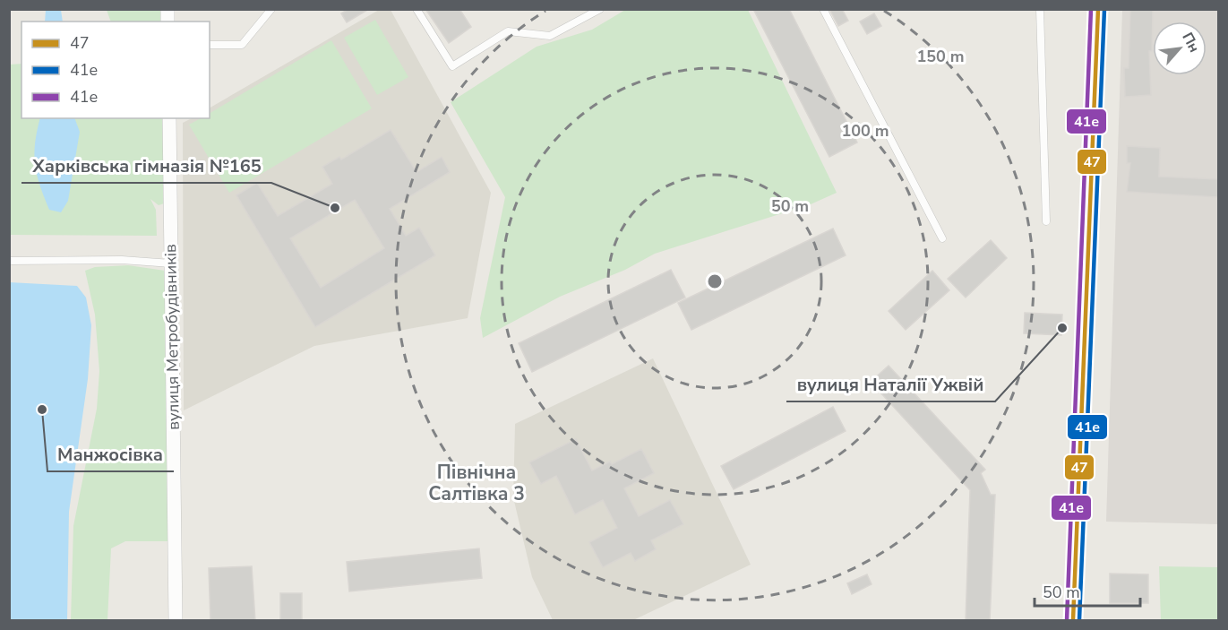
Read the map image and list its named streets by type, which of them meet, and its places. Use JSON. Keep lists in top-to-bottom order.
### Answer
{
  "streets": {
    "street": ["вулиця Метробудівників"]
  },
  "districts": ["Північна Салтівка 3"],
  "places": ["Харківська гімназія №165", "вулиця Наталії Ужвій", "Манжосівка"],
  "lines": ["transit line 47", "transit line 41e", "transit line 41е"],
  "legend": ["47", "41e", "41е"],
  "scale_bar": "50 m",
  "north": "top right",
  "rings": ["150 m", "100 m", "50 m"]
}
